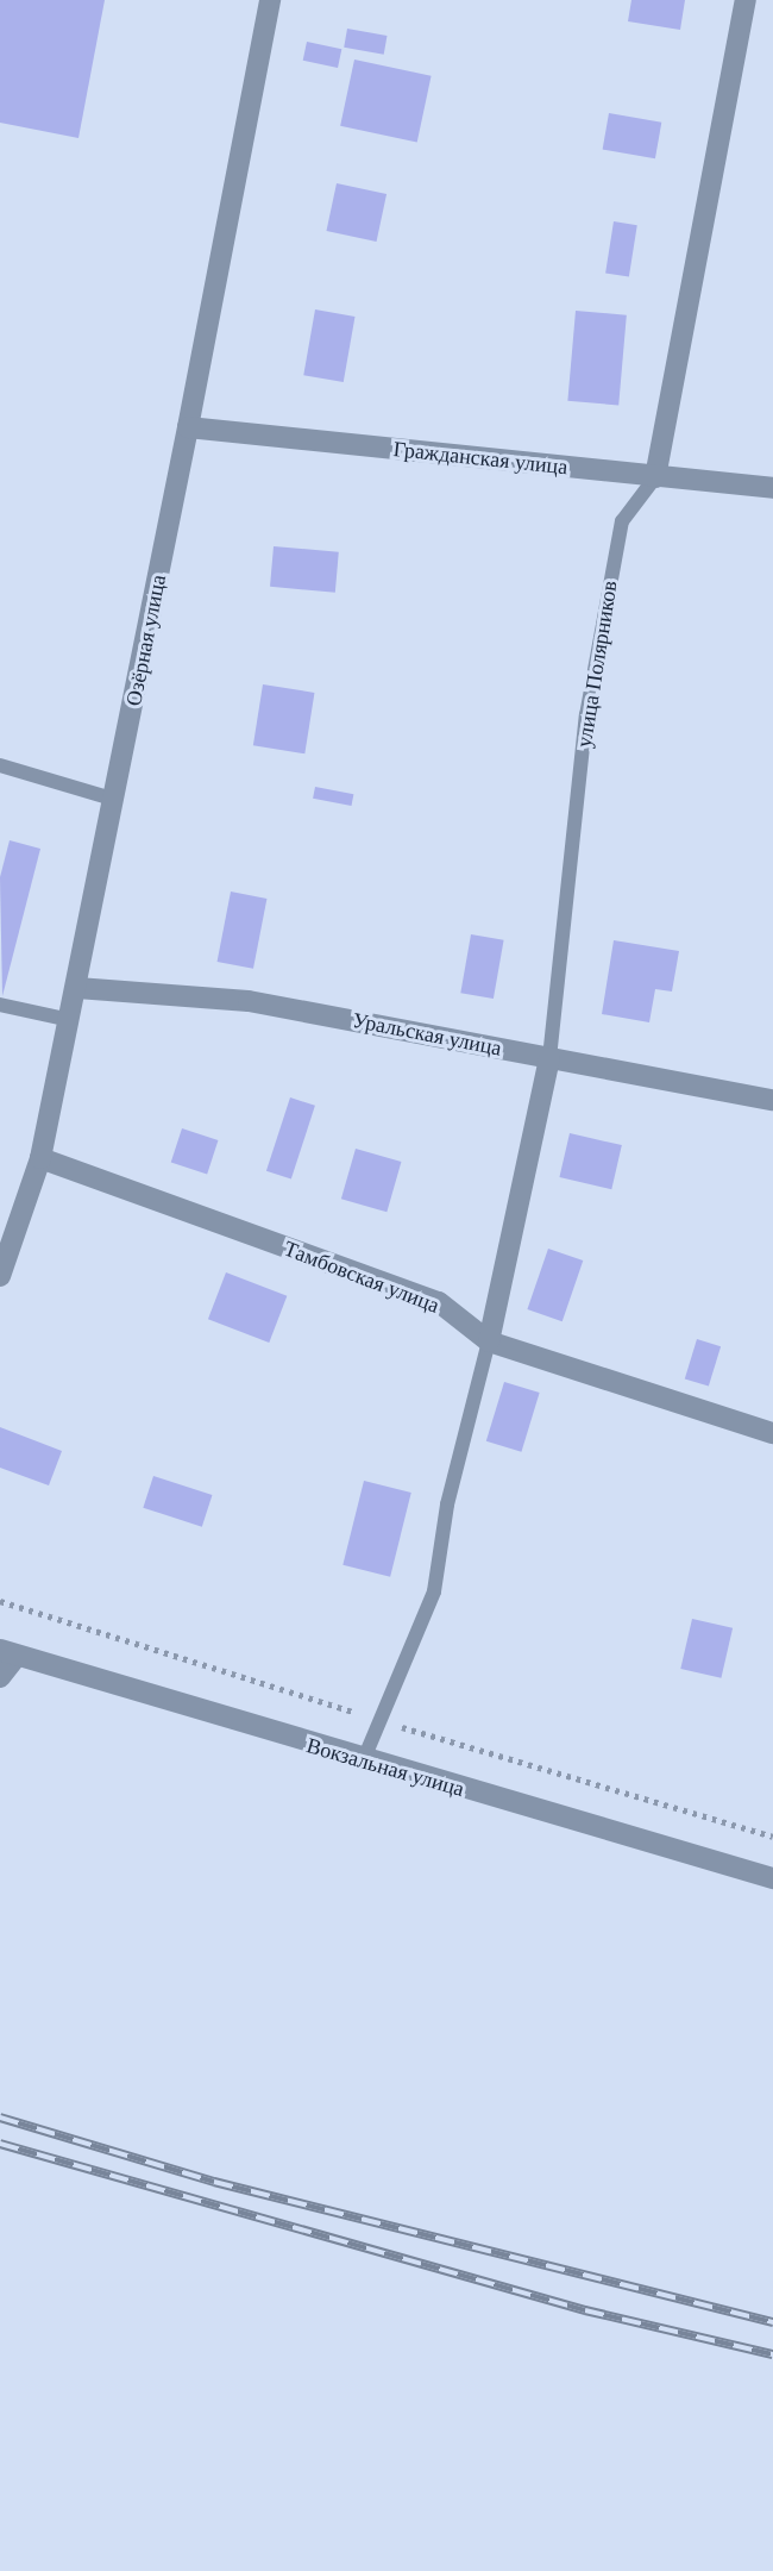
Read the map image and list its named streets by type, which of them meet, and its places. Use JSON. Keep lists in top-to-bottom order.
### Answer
{
  "streets": {
    "street": [
      "Гражданская улица",
      "Озёрная улица",
      "улица Полярников",
      "Уральская улица",
      "Тамбовская улица",
      "Вокзальная улица"
    ]
  },
  "crossings": [
    ["Гражданская улица", "Озёрная улица"],
    ["Гражданская улица", "улица Полярников"],
    ["Озёрная улица", "Уральская улица"],
    ["Озёрная улица", "Тамбовская улица"],
    ["улица Полярников", "Уральская улица"],
    ["улица Полярников", "Тамбовская улица"]
  ]
}
